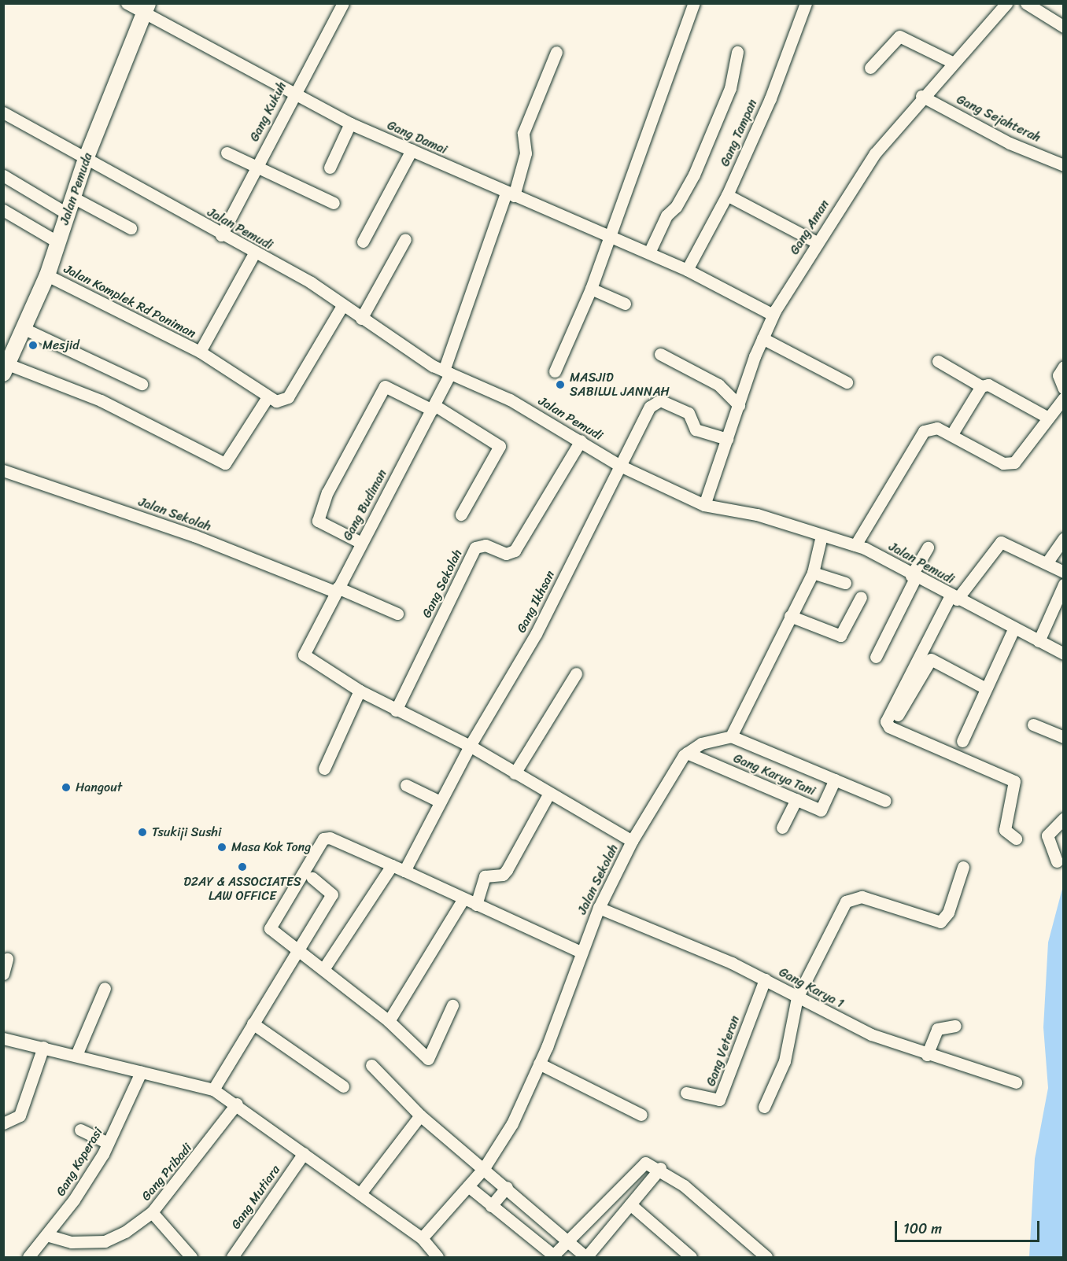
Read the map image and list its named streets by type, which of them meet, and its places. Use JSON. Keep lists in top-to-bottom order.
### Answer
{
  "streets": {
    "main road": ["Jalan Pemuda"],
    "street": [
      "Gang Kukuh",
      "Gang Sejahterah",
      "Gang Tampan",
      "Gang Damai",
      "Gang Aman",
      "Jalan Pemudi",
      "Jalan Komplek Rd Poniman",
      "Gang Budiman",
      "Jalan Sekolah",
      "Gang Sekolah",
      "Gang Ikhsan",
      "Gang Karya Tani",
      "Gang Karya 1",
      "Gang Veteran",
      "Gang Koperasi",
      "Gang Pribadi",
      "Gang Mutiara"
    ]
  },
  "crossings": [
    ["Gang Kukuh", "Gang Damai"],
    ["Gang Kukuh", "Jalan Pemudi"],
    ["Gang Sejahterah", "Gang Aman"],
    ["Gang Tampan", "Gang Damai"],
    ["Gang Damai", "Jalan Pemuda"],
    ["Gang Damai", "Gang Aman"],
    ["Gang Damai", "Gang Budiman"],
    ["Jalan Pemuda", "Jalan Pemudi"],
    ["Jalan Pemuda", "Jalan Komplek Rd Poniman"],
    ["Gang Aman", "Jalan Pemudi"],
    ["Gang Aman", "Gang Ikhsan"],
    ["Jalan Pemudi", "Gang Budiman"],
    ["Jalan Pemudi", "Gang Sekolah"],
    ["Jalan Pemudi", "Gang Ikhsan"],
    ["Gang Budiman", "Jalan Sekolah"],
    ["Jalan Sekolah", "Gang Sekolah"],
    ["Jalan Sekolah", "Gang Ikhsan"],
    ["Jalan Sekolah", "Gang Karya 1"],
    ["Gang Karya 1", "Gang Veteran"],
    ["Gang Koperasi", "Gang Pribadi"]
  ],
  "places": [
    "Mesjid",
    "MASJID SABILUL JANNAH",
    "Hangout",
    "Tsukiji Sushi",
    "Masa Kok Tong",
    "D2AY & ASSOCIATES LAW OFFICE"
  ],
  "scale_bar": "100 m"
}
